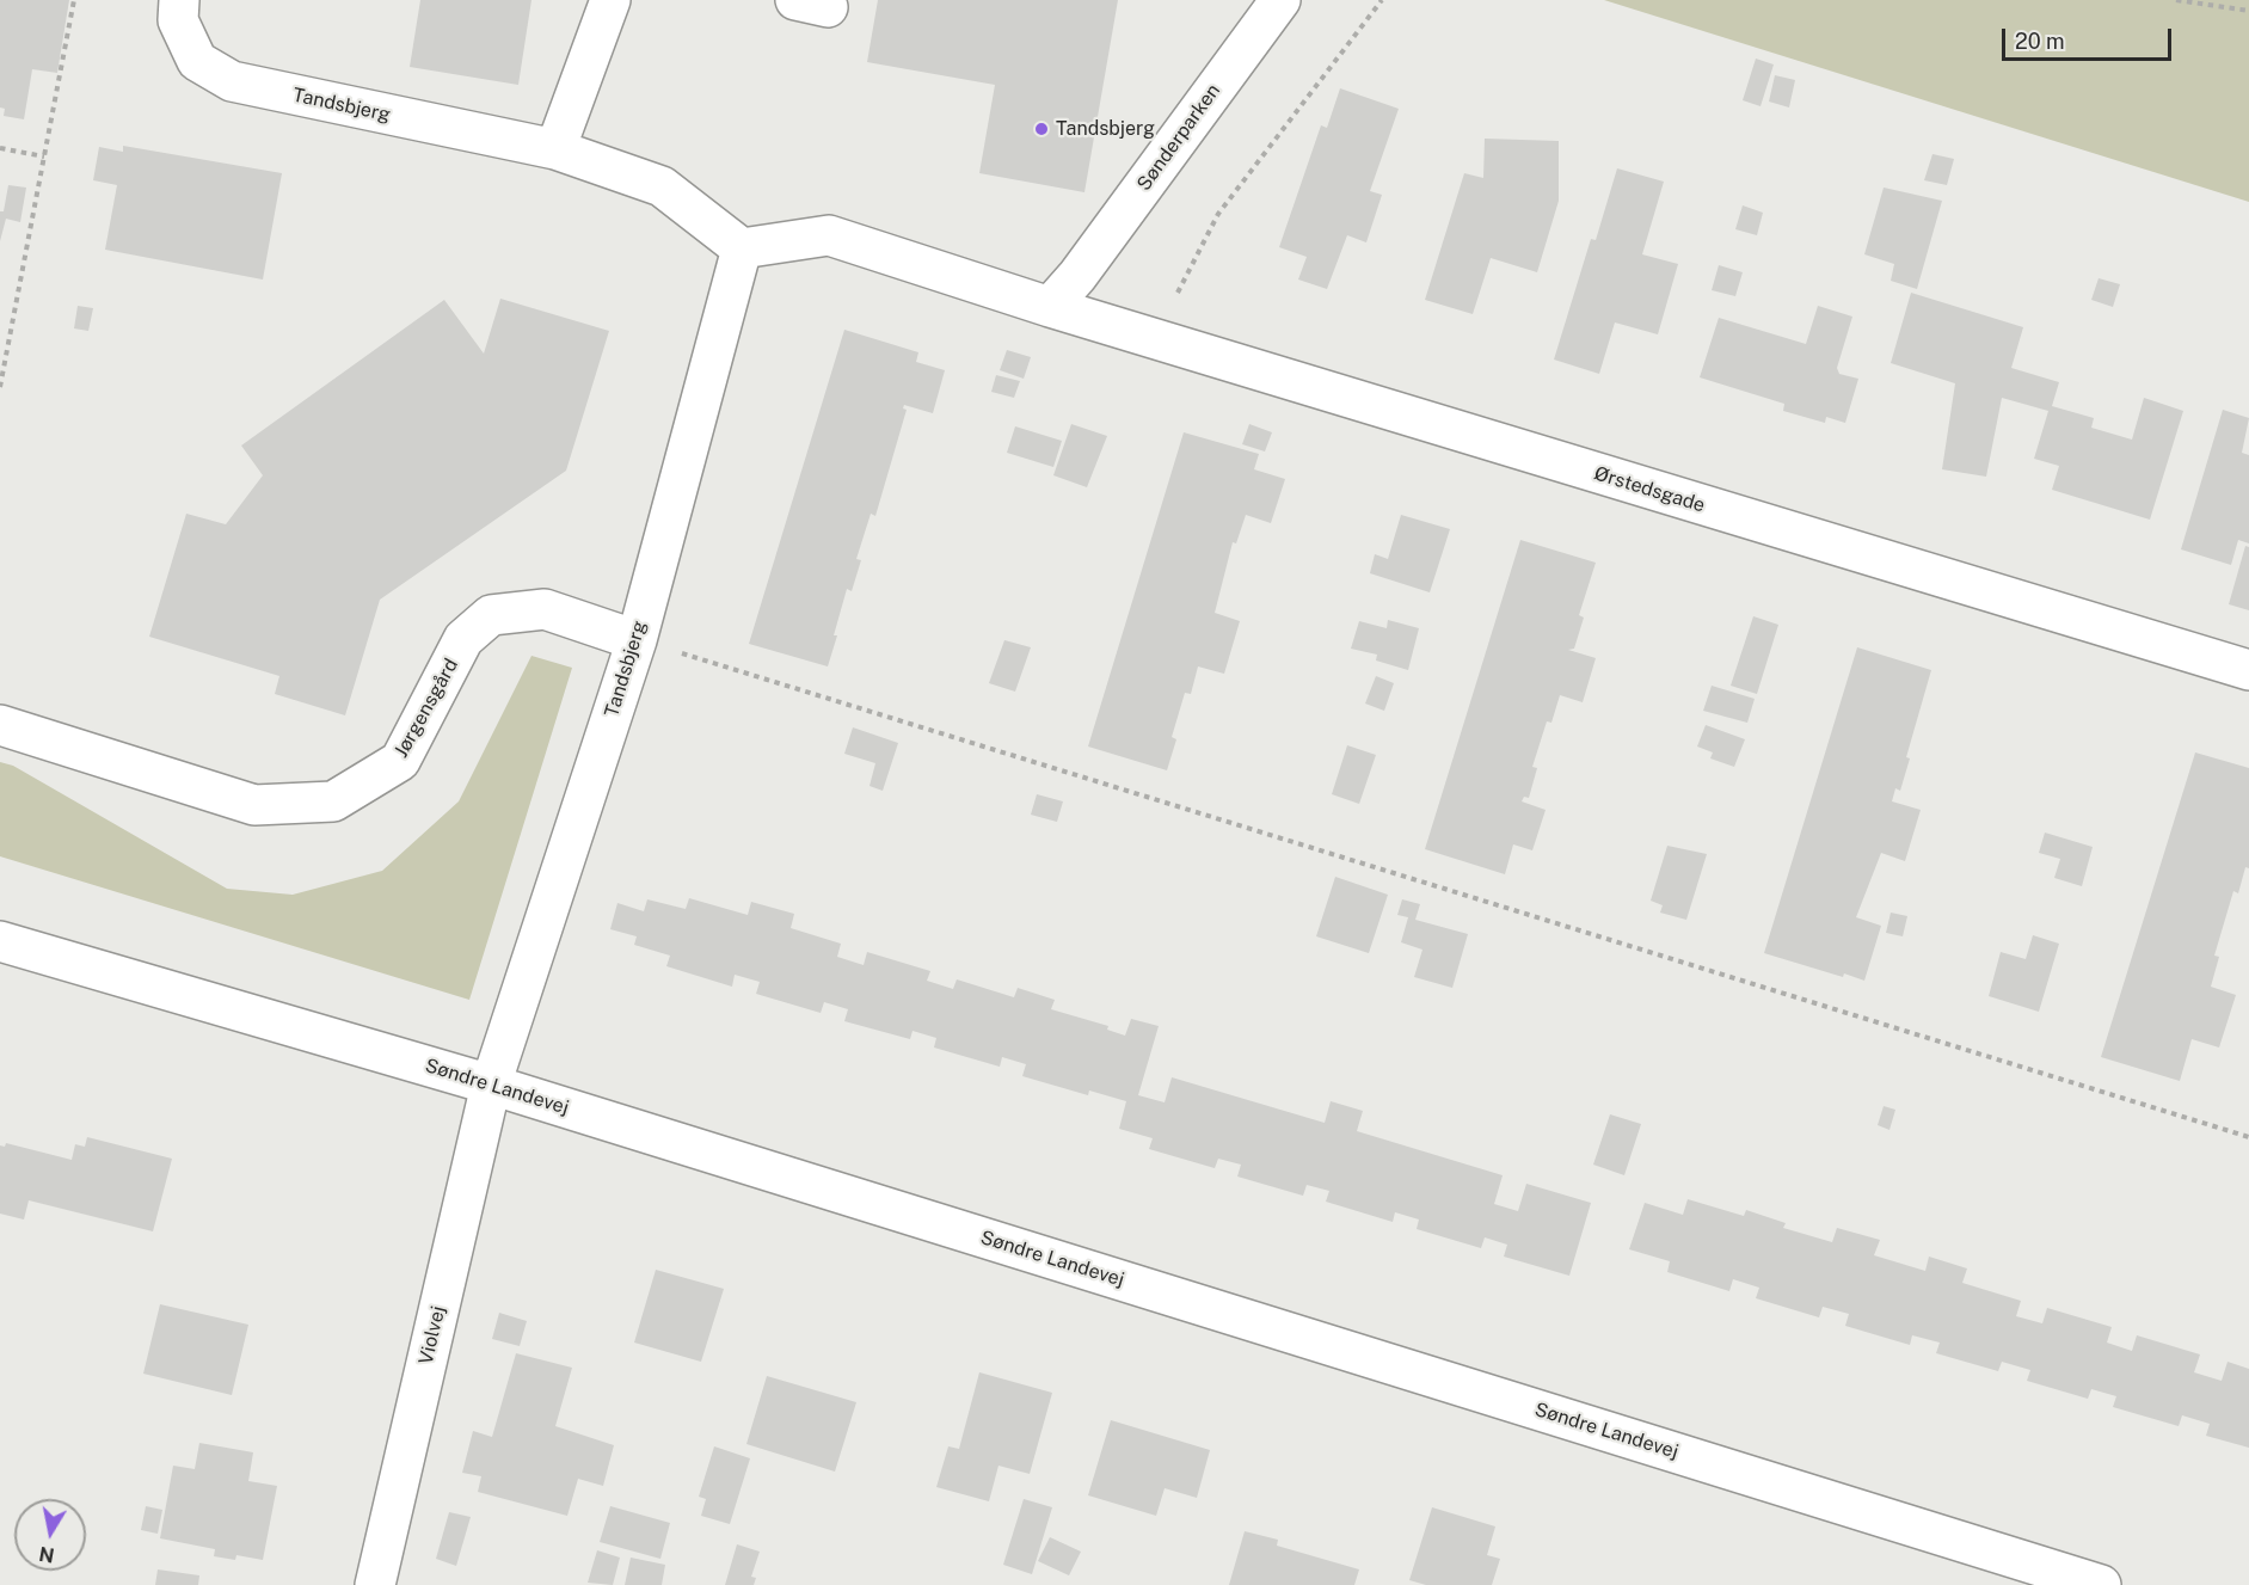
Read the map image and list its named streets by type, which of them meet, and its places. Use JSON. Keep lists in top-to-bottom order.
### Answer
{
  "streets": {
    "street": [
      "Tandsbjerg",
      "Sønderparken",
      "Ørstedsgade",
      "Jørgensgård",
      "Søndre Landevej",
      "Violvej"
    ]
  },
  "crossings": [
    ["Tandsbjerg", "Jørgensgård"],
    ["Tandsbjerg", "Søndre Landevej"],
    ["Tandsbjerg", "Violvej"],
    ["Sønderparken", "Ørstedsgade"],
    ["Søndre Landevej", "Violvej"]
  ],
  "places": ["Tandsbjerg"],
  "scale_bar": "20 m",
  "north": "bottom"
}
